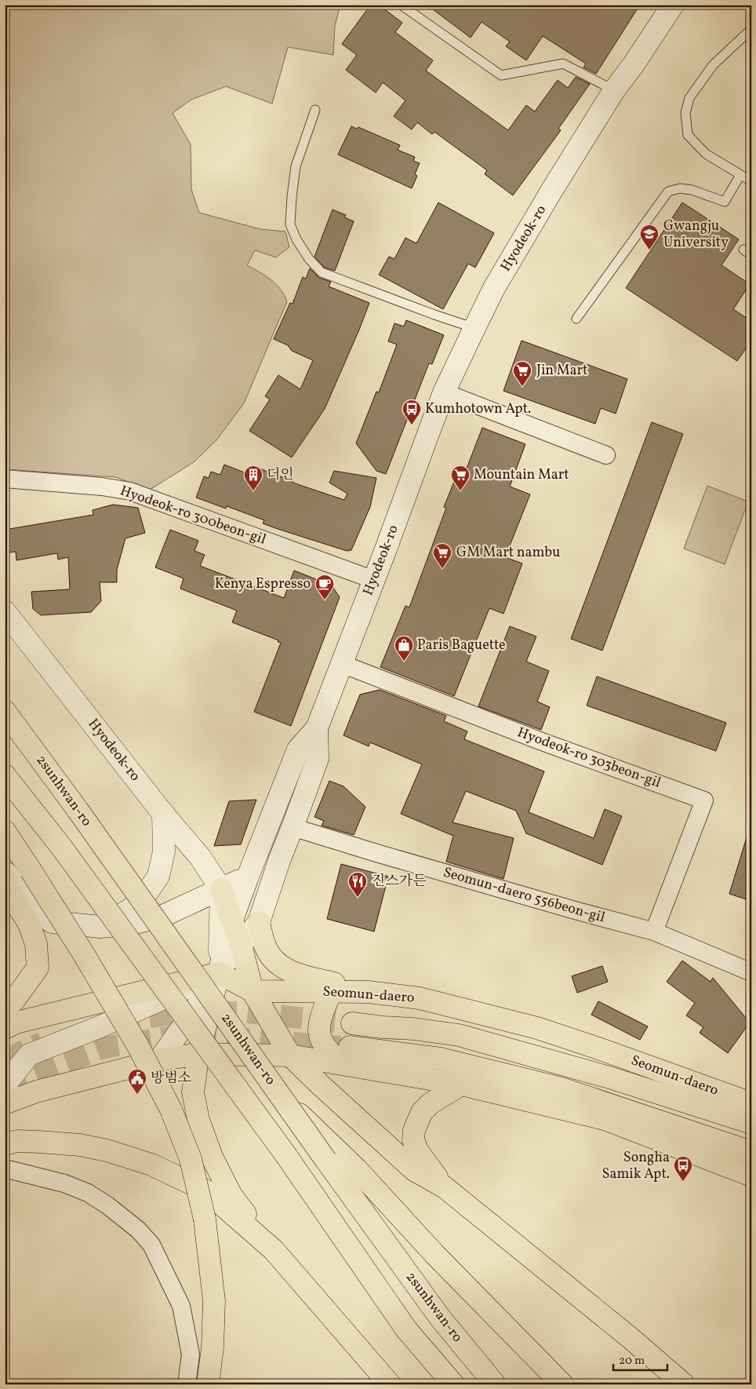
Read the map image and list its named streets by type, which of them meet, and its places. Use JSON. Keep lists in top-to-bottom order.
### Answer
{
  "streets": {
    "main road": ["Hyodeok-ro", "2sunhwan-ro", "Seomun-daero"],
    "street": ["Hyodeok-ro 300beon-gil", "Hyodeok-ro 303beon-gil", "Seomun-daero 556beon-gil"]
  },
  "crossings": [
    ["Hyodeok-ro", "Hyodeok-ro 300beon-gil"],
    ["Hyodeok-ro", "Hyodeok-ro 303beon-gil"],
    ["Hyodeok-ro", "Seomun-daero 556beon-gil"],
    ["Hyodeok-ro", "Seomun-daero"],
    ["Hyodeok-ro 303beon-gil", "Seomun-daero 556beon-gil"]
  ],
  "places": {
    "school or university": ["Gwangju University"],
    "supermarket": ["Jin Mart", "Mountain Mart", "GM Mart nambu"],
    "bus stop": ["Kumhotown Apt.", "Songha Samik Apt."],
    "building": ["더인"],
    "cafe": ["Kenya Espresso"],
    "shop": ["Paris Baguette"],
    "restaurant": ["진스가든"],
    "public building": ["방범소"]
  },
  "scale_bar": "20 m"
}
